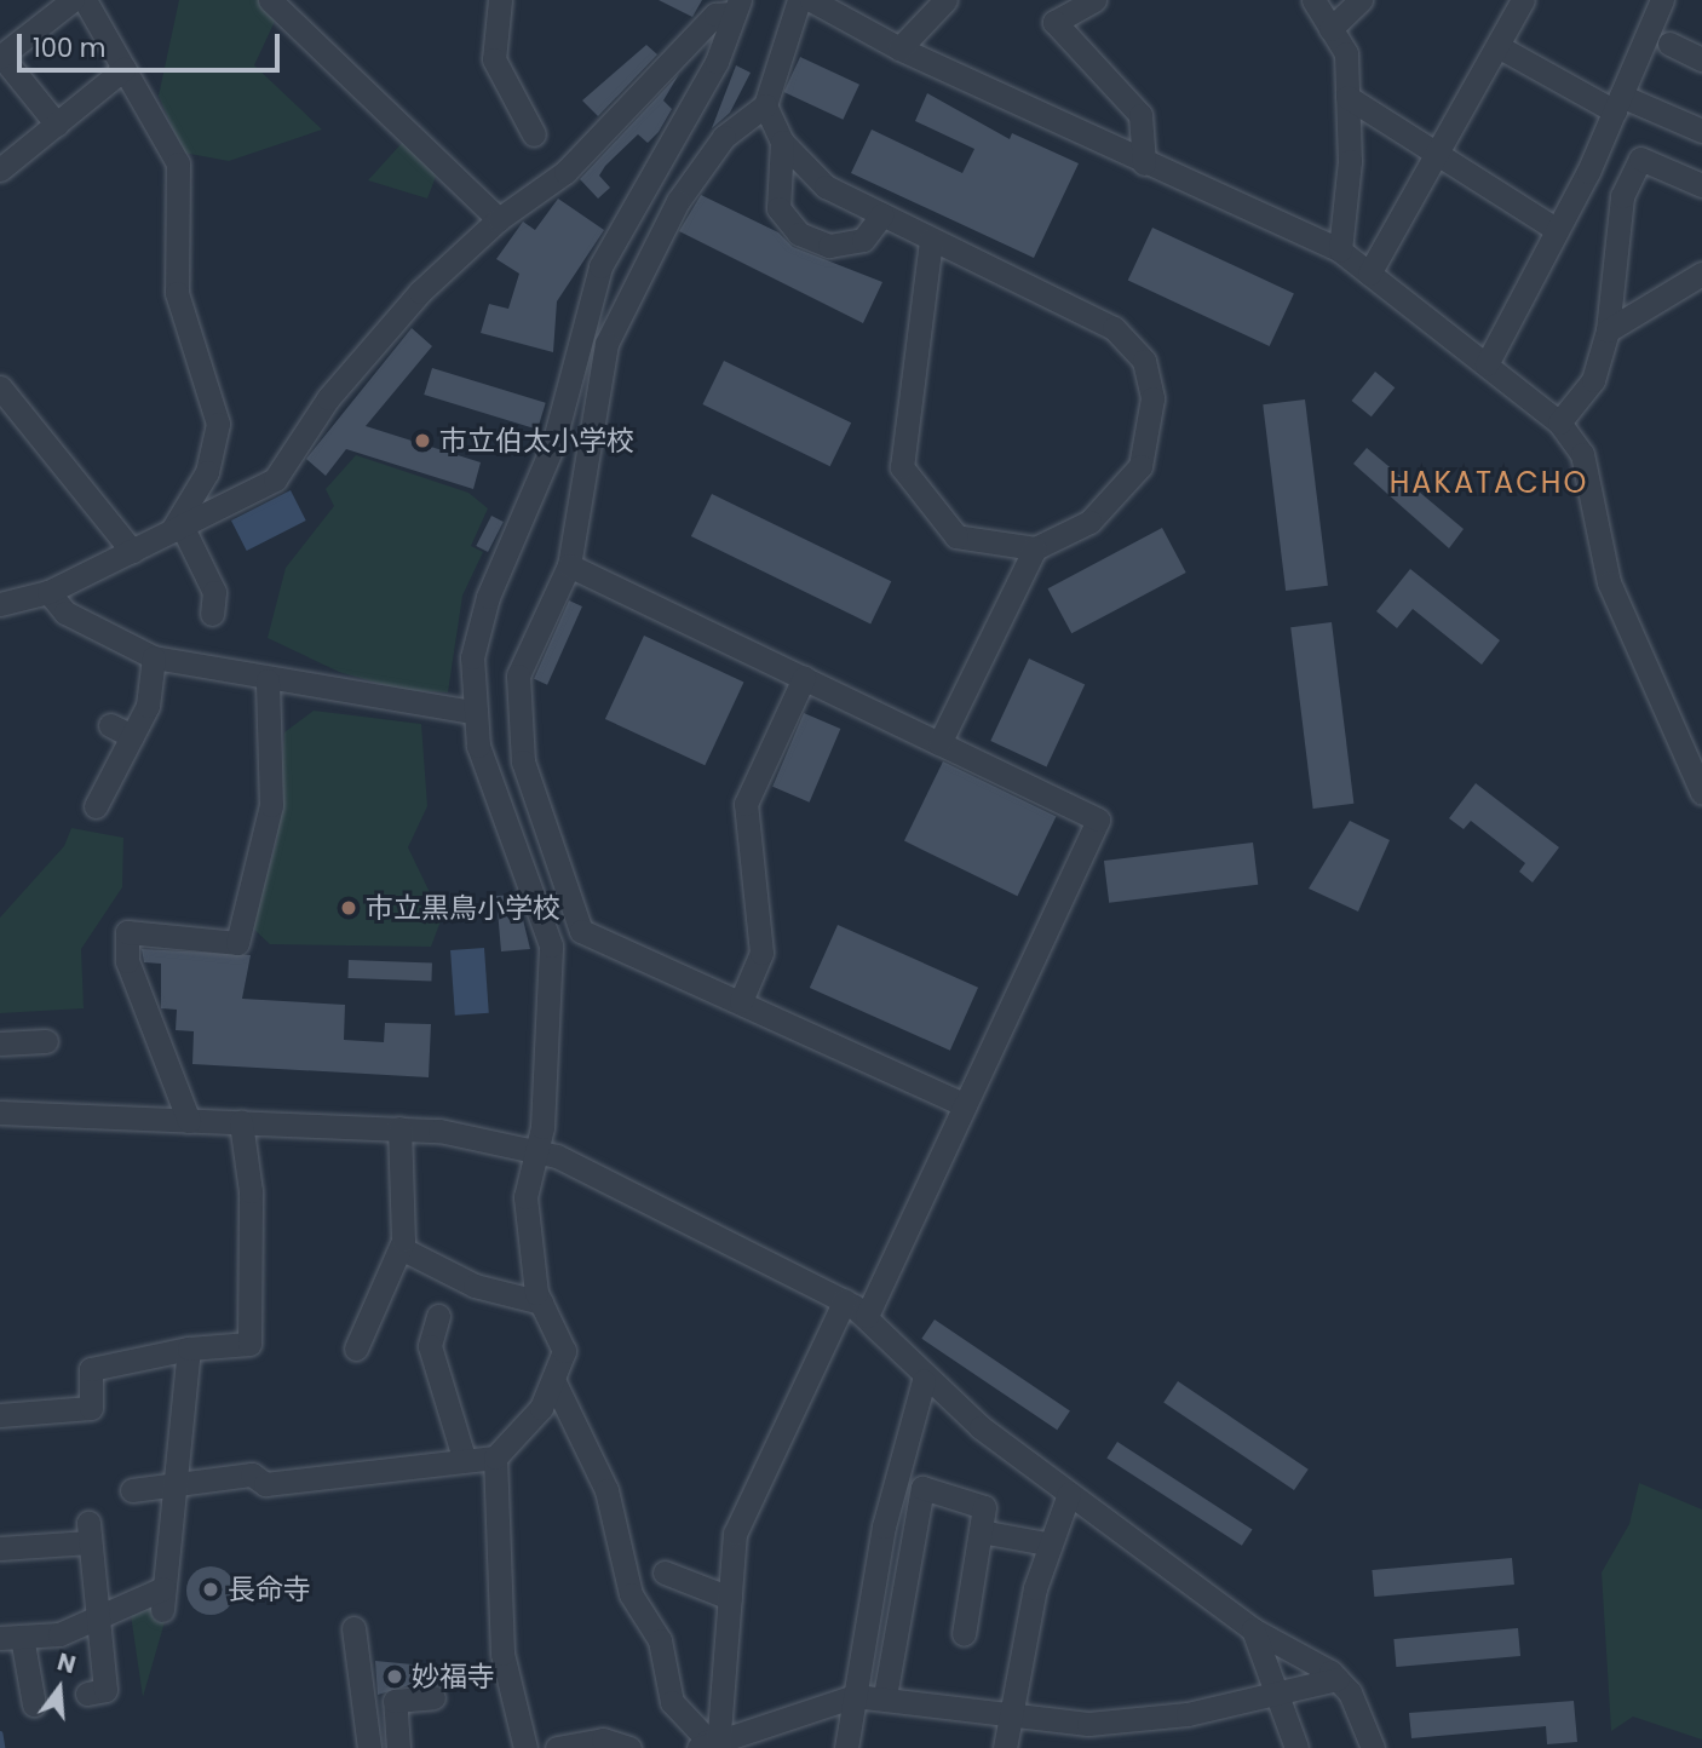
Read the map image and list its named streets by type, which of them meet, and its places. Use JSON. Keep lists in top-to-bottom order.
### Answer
{
  "districts": ["HAKATACHO"],
  "places": [
    "市立伯太小学校",
    "市立黒鳥小学校",
    "長命寺",
    "妙福寺"
  ],
  "scale_bar": "100 m",
  "north": "top"
}
